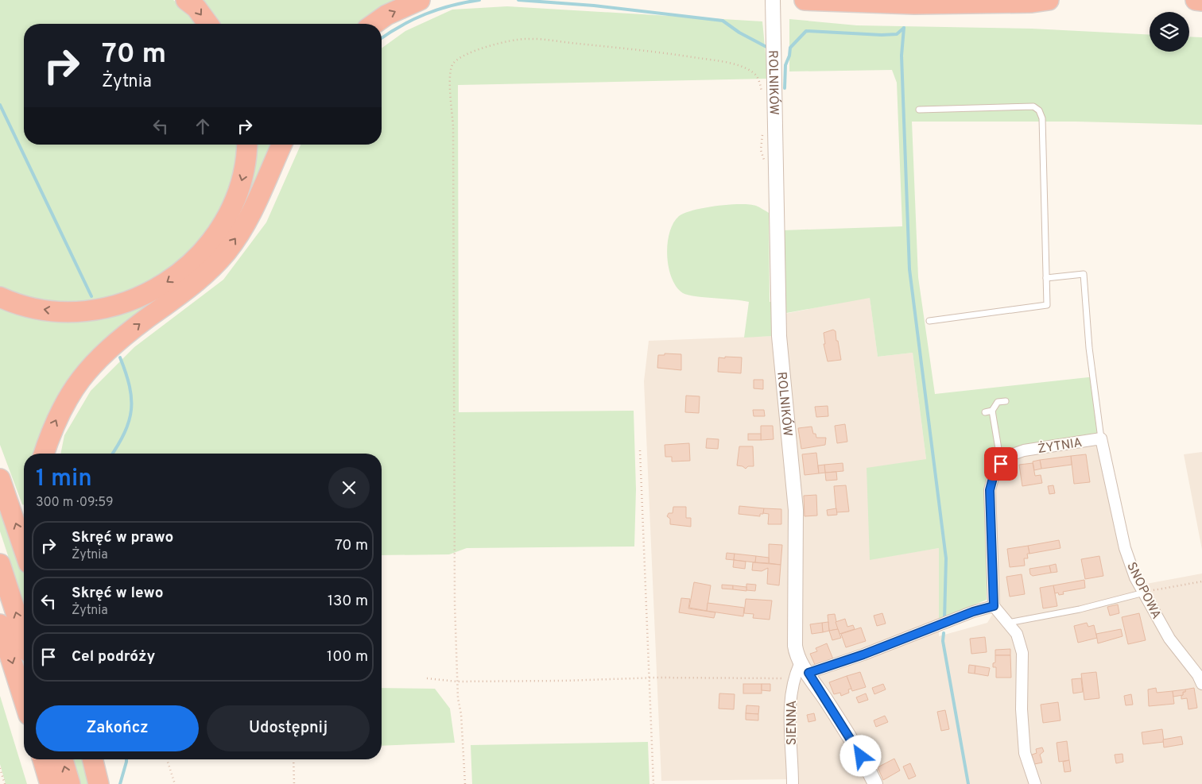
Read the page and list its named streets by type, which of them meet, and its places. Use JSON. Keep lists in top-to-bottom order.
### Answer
{
  "streets": {
    "street": [
      "ROLNIKÓW",
      "ŻYTNIA",
      "SNOPOWA",
      "SIENNA"
    ]
  },
  "crossings": [
    ["ROLNIKÓW", "SIENNA"],
    ["ŻYTNIA", "SNOPOWA"]
  ],
  "page": {
    "turn": ["70 m", "Żytnia"],
    "heading": ["1 min", "300 m · 09:59"],
    "list": [
      {
        "name": "Skręć w prawo",
        "note": "Żytnia",
        "value": "70 m"
      },
      {
        "name": "Skręć w lewo",
        "note": "Żytnia",
        "value": "130 m"
      },
      {
        "name": "Cel podróży",
        "value": "100 m"
      }
    ],
    "buttons": ["Zakończ", "Udostępnij"]
  }
}
